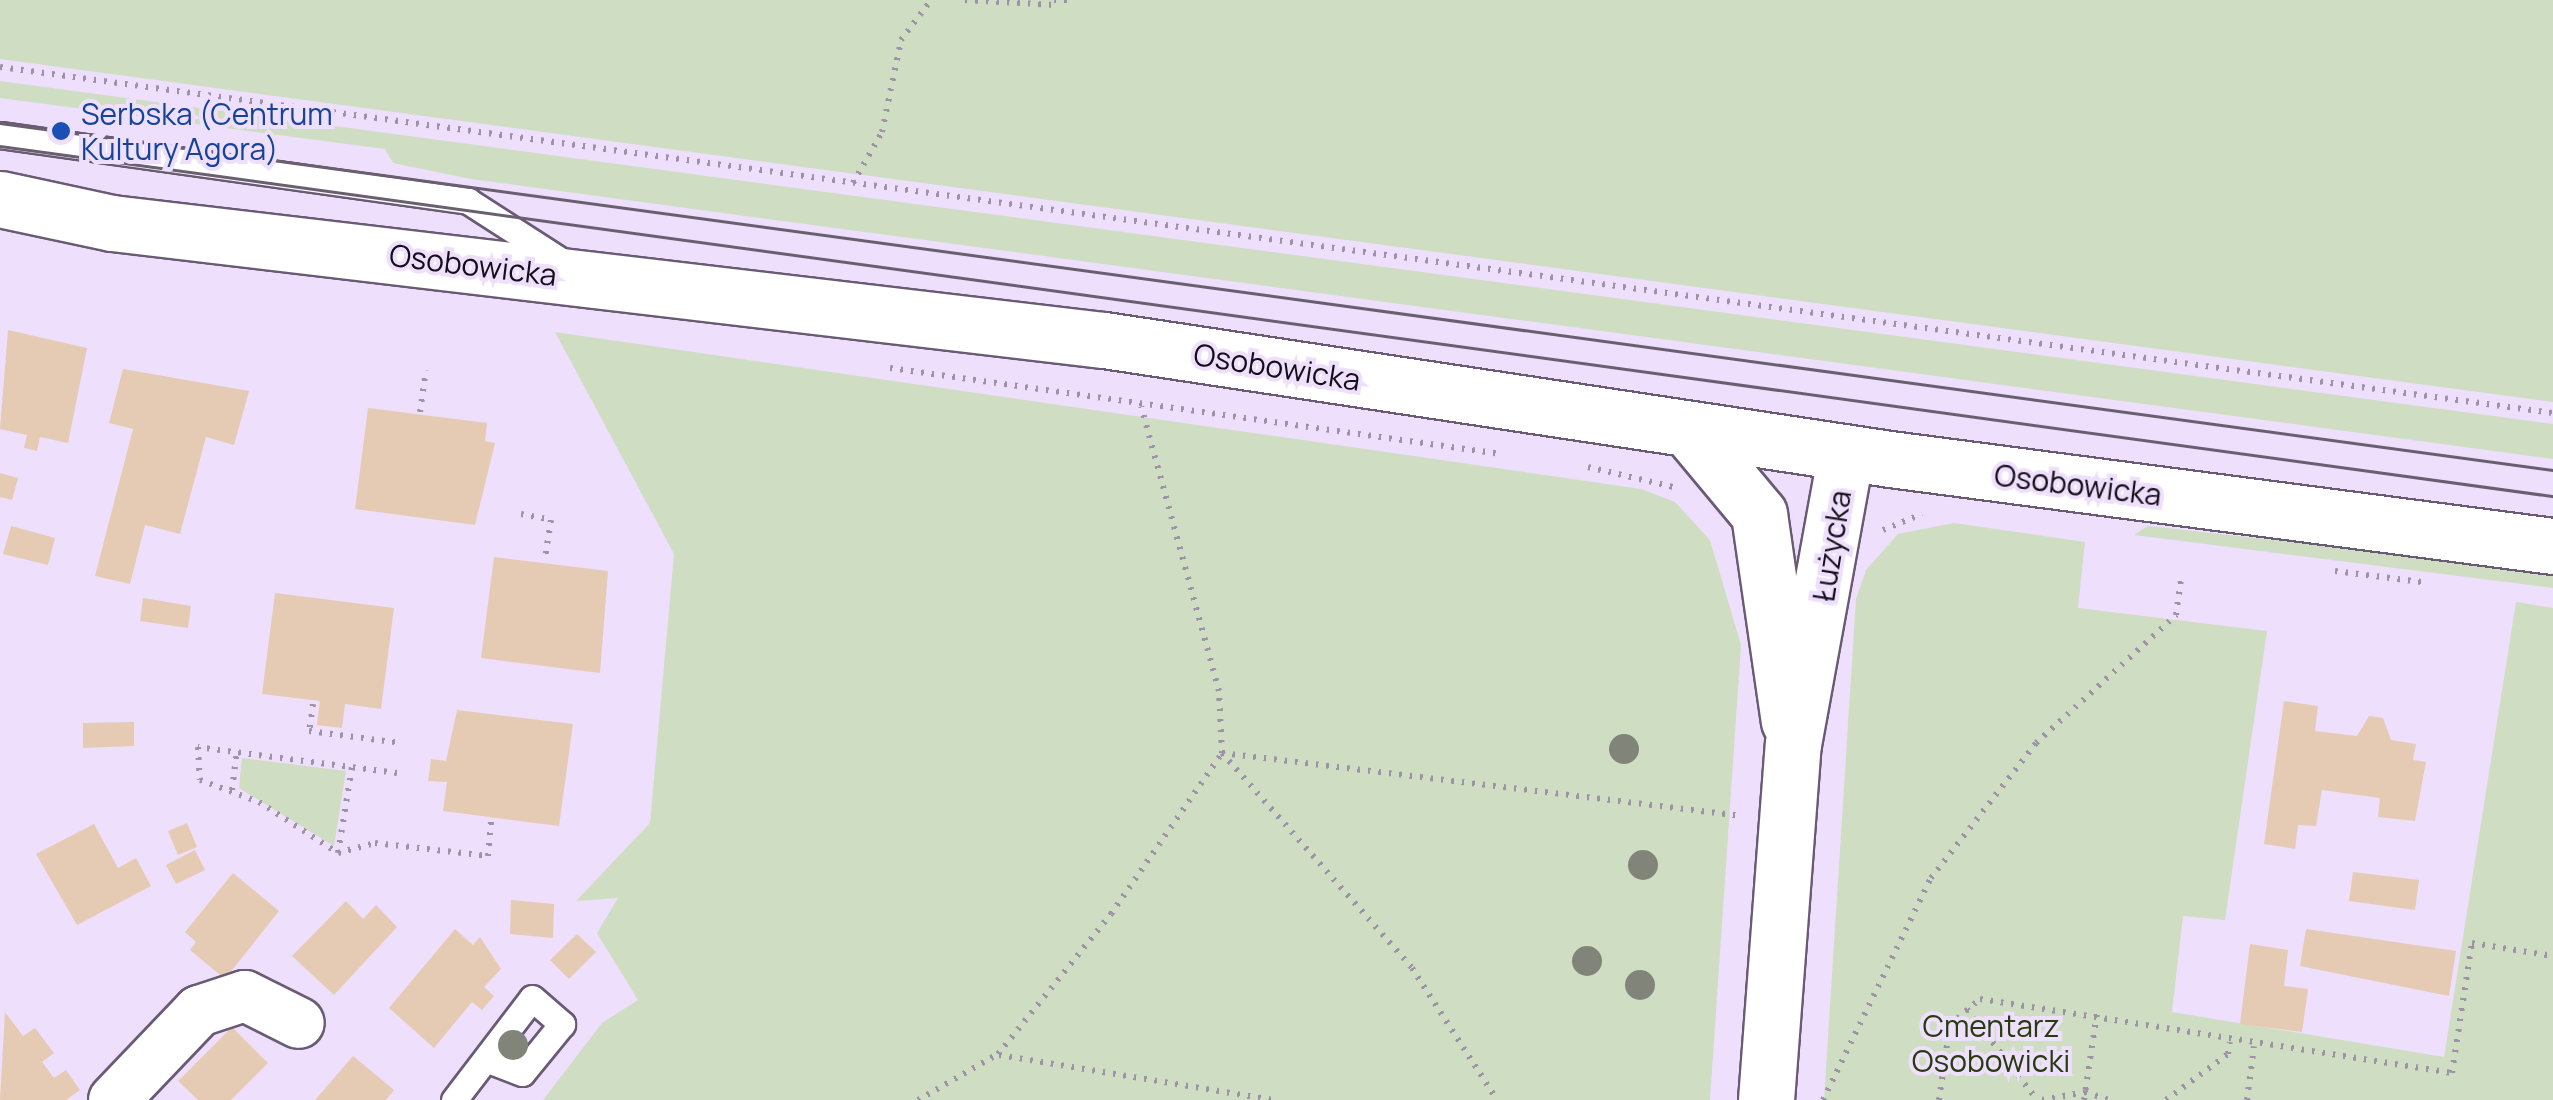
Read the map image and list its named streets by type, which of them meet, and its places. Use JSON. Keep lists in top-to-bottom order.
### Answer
{
  "streets": {
    "street": ["Osobowicka", "Łużycka"]
  },
  "crossings": [
    ["Osobowicka", "Łużycka"]
  ],
  "parks": ["Cmentarz Osobowicki"],
  "places": ["Serbska (Centrum Kultury Agora)"]
}
